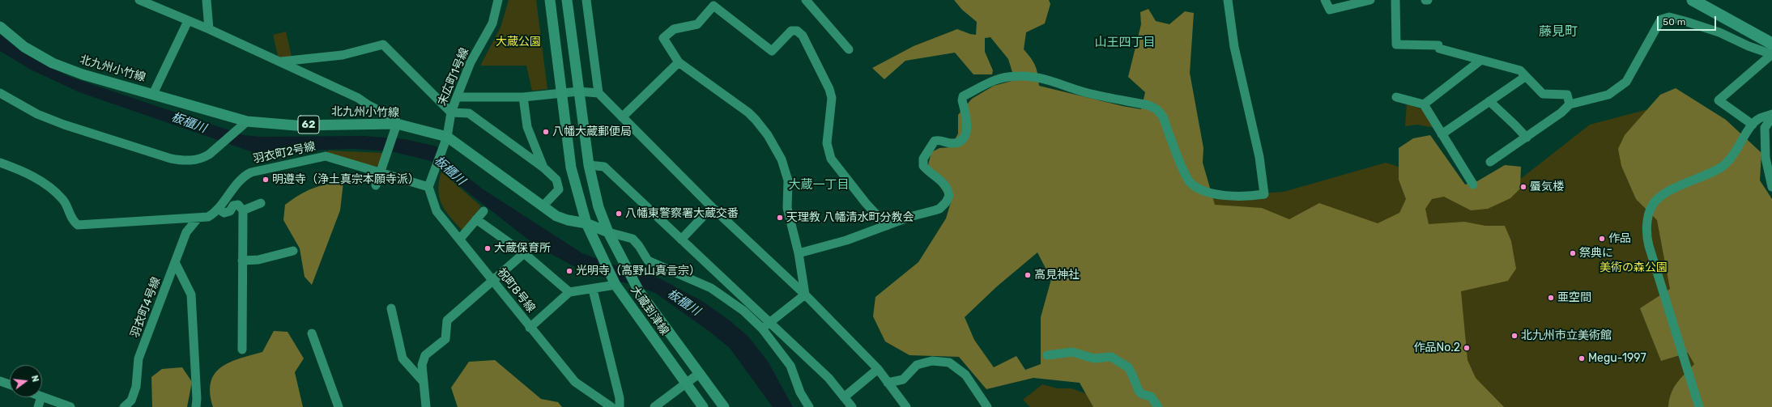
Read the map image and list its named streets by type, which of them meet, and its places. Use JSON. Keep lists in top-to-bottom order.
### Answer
{
  "streets": {
    "main road": ["北九州小竹線", "62", "大蔵到津線"],
    "street": [
      "末広町1号線",
      "羽衣町2号線",
      "祝町8号線",
      "羽衣町4号線"
    ]
  },
  "crossings": [
    ["北九州小竹線", "末広町1号線"],
    ["北九州小竹線", "大蔵到津線"],
    ["末広町1号線", "羽衣町2号線"],
    ["末広町1号線", "祝町8号線"],
    ["羽衣町2号線", "祝町8号線"],
    ["羽衣町2号線", "羽衣町4号線"]
  ],
  "districts": ["藤見町", "山王四丁目", "大蔵一丁目"],
  "water": ["板櫃川"],
  "parks": ["大蔵公園", "美術の森公園"],
  "places": [
    "八幡大蔵郵便局",
    "明遵寺（浄土真宗本願寺派）",
    "蜃気楼",
    "八幡東警察署大蔵交番",
    "天理教 八幡清水町分教会",
    "作品",
    "大蔵保育所",
    "祭典に",
    "光明寺（高野山真言宗）",
    "高見神社",
    "亜空間",
    "北九州市立美術館",
    "作品No.2",
    "Megu-1997"
  ],
  "scale_bar": "50 m",
  "north": "right"
}
